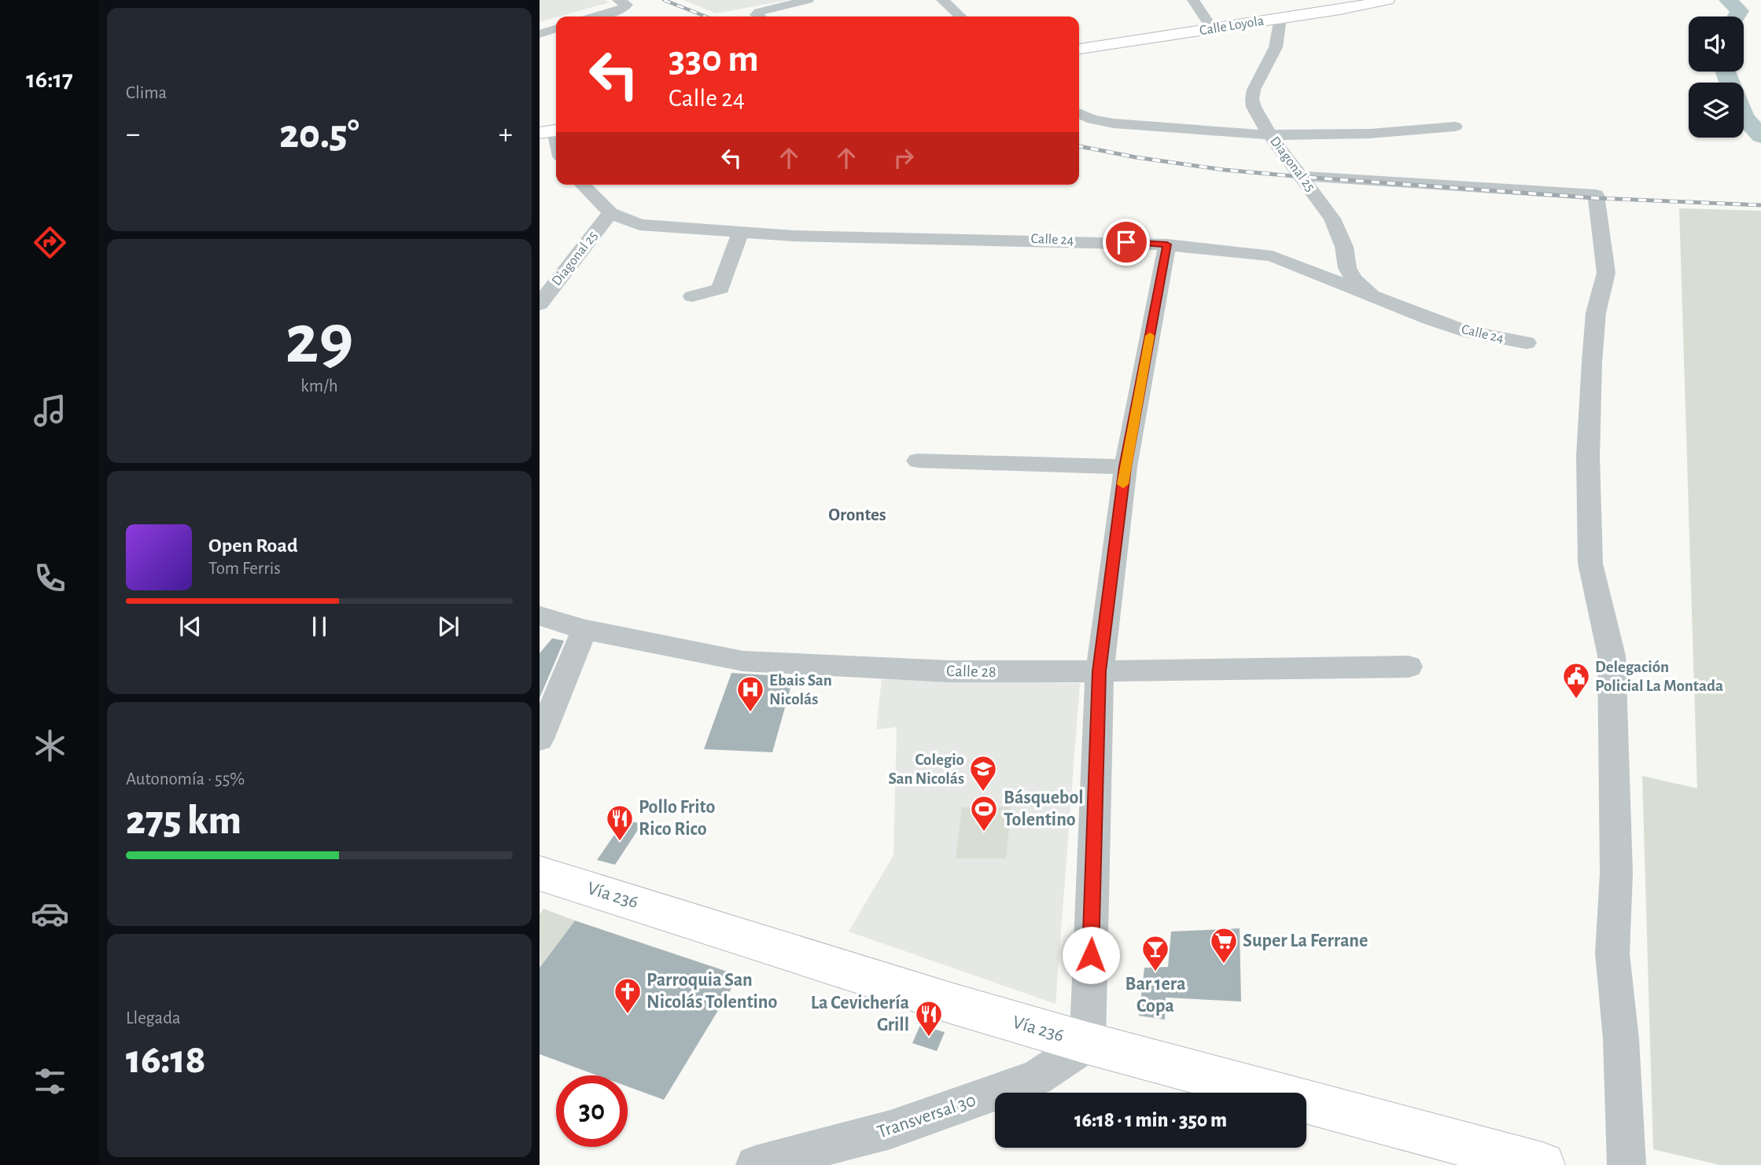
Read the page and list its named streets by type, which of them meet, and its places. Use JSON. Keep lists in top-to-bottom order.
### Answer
{
  "streets": {
    "main road": ["Calle Loyola", "Vía 236"],
    "street": [
      "Diagonal 25",
      "Calle 24",
      "Calle 28",
      "Transversal 30"
    ]
  },
  "crossings": [
    ["Calle Loyola", "Diagonal 25"],
    ["Diagonal 25", "Calle 24"],
    ["Vía 236", "Transversal 30"]
  ],
  "districts": ["Orontes"],
  "places": {
    "public building": ["Delegación Policial La Montada"],
    "hospital": ["Ebais San Nicolás"],
    "school or university": ["Colegio San Nicolás"],
    "sports": ["Básquebol Tolentino"],
    "restaurant": ["Pollo Frito Rico Rico", "La Cevichería Grill"],
    "supermarket": ["Super La Ferrane"],
    "bar": ["Bar 1era Copa"],
    "church": ["Parroquia San Nicolás Tolentino"]
  },
  "page": {
    "tabs": "16:17",
    "tile": [
      "Clima",
      ["29", "km/h"],
      ["Autonomía · 55%", "275 km"],
      ["Llegada", "16:18"]
    ],
    "turn": ["330 m", "Calle 24"],
    "heat": ["−", "20.5°", "+"],
    "song": ["Open Road", "Tom Ferris"],
    "limit": "30",
    "trip": "16:18 · 1 min · 350 m"
  }
}
